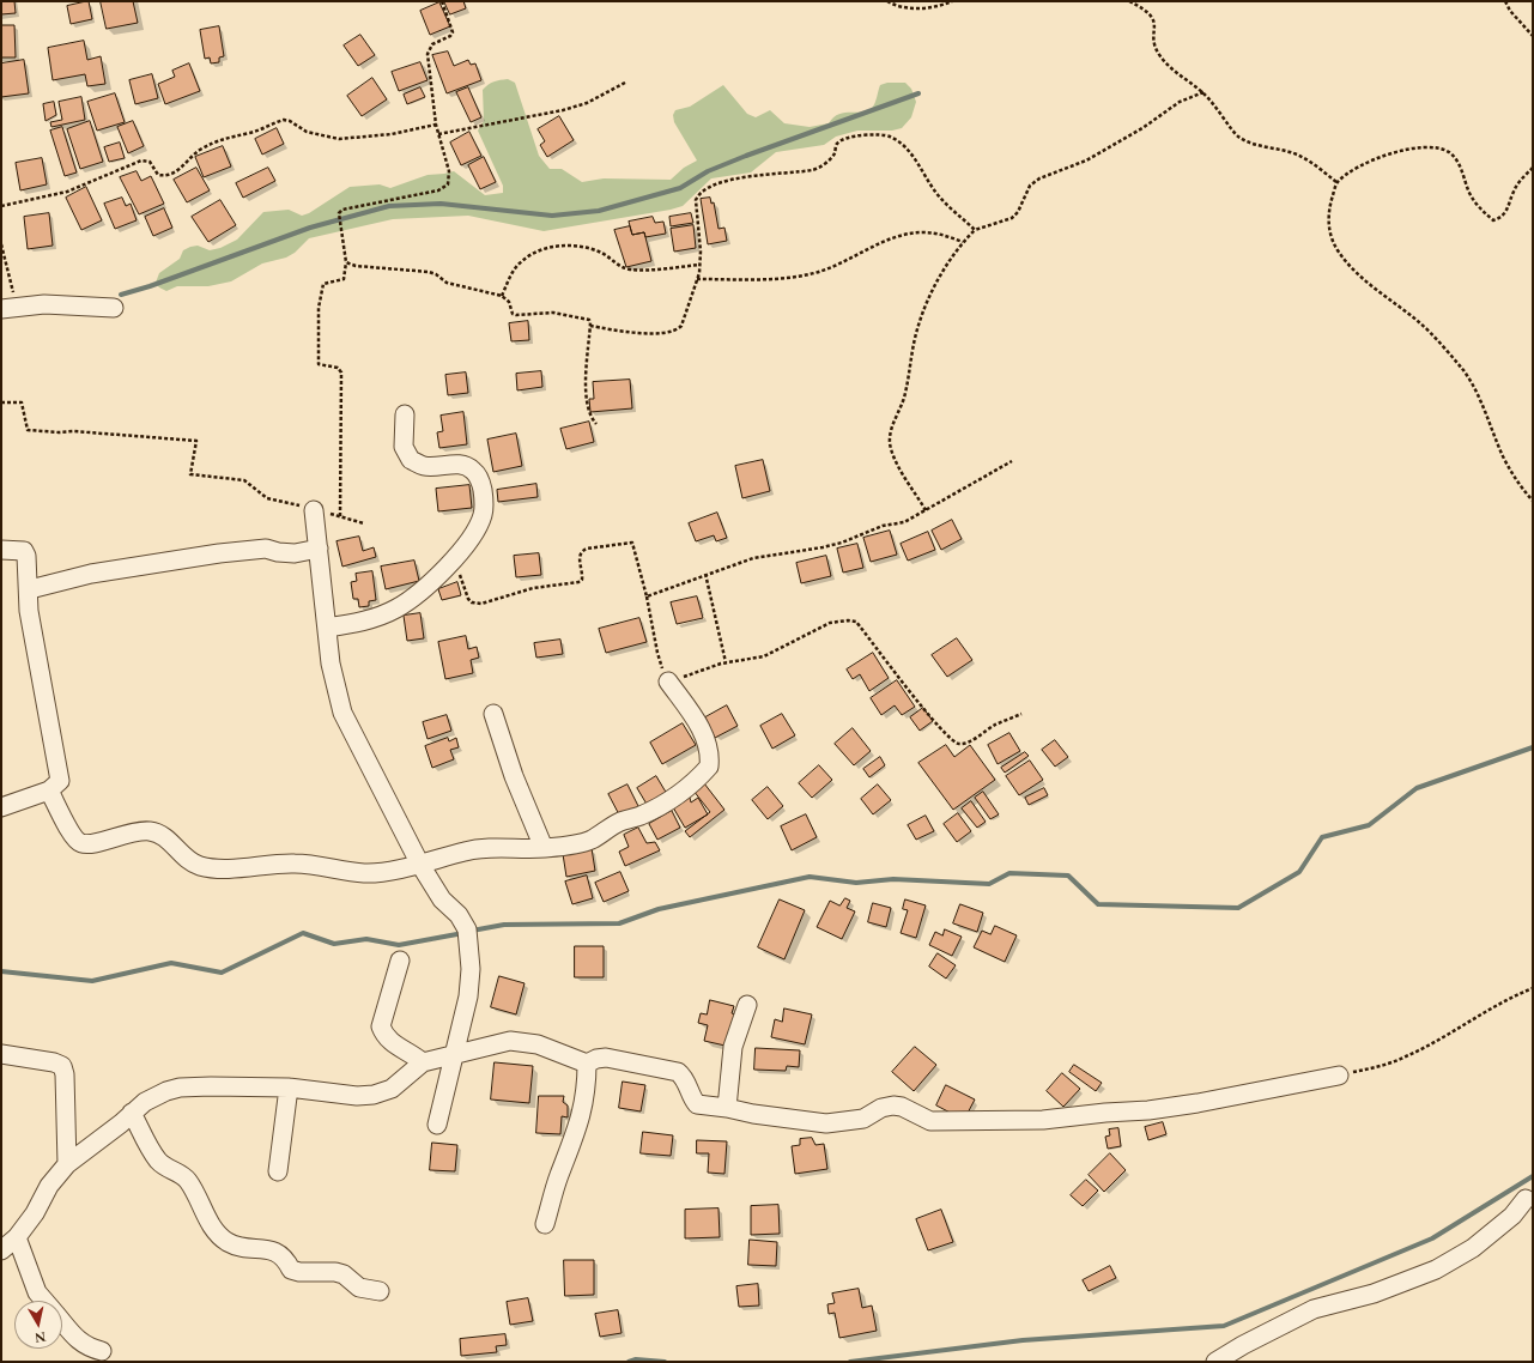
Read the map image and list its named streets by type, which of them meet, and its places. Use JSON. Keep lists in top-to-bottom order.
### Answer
{
  "north": "bottom"
}
